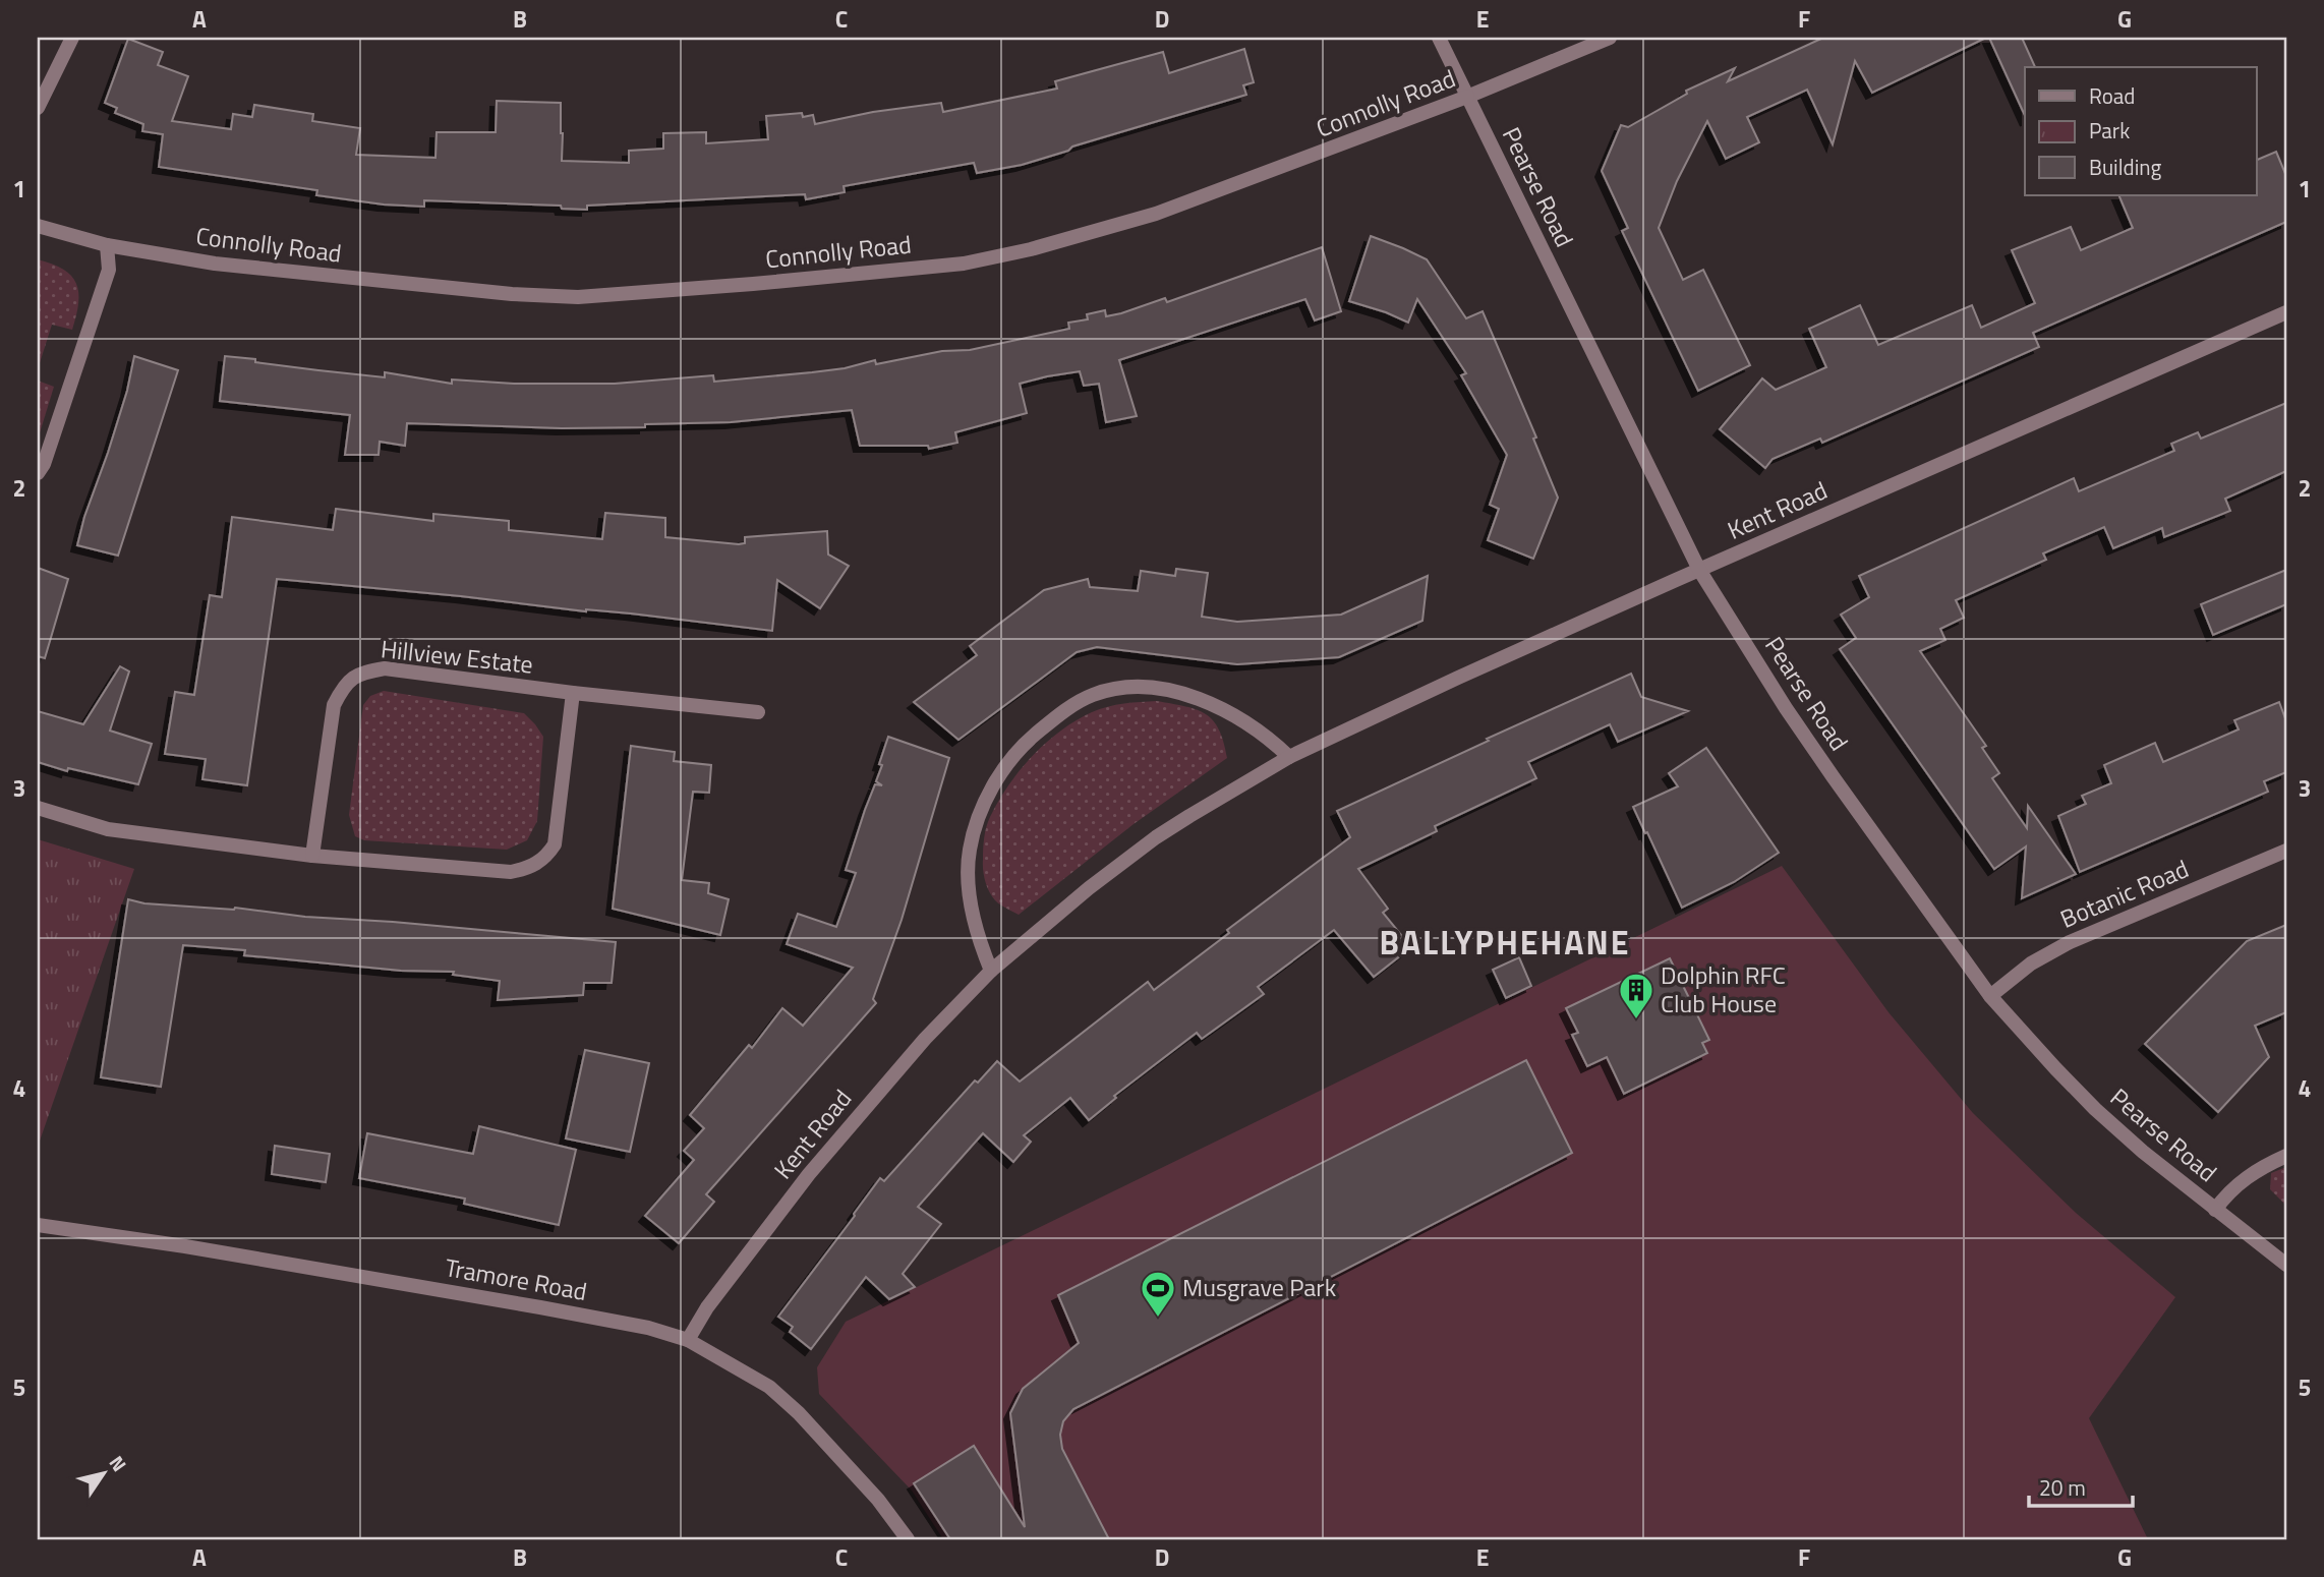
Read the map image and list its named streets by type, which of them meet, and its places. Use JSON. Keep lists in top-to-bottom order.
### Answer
{
  "streets": {
    "street": [
      "Connolly Road",
      "Pearse Road",
      "Kent Road",
      "Hillview Estate",
      "Botanic Road",
      "Tramore Road"
    ]
  },
  "crossings": [
    ["Connolly Road", "Pearse Road"],
    ["Pearse Road", "Kent Road"],
    ["Pearse Road", "Botanic Road"],
    ["Kent Road", "Tramore Road"]
  ],
  "districts": ["BALLYPHEHANE"],
  "places": {
    "building": ["Dolphin RFC Club House"],
    "sports": ["Musgrave Park"]
  },
  "legend": ["Road", "Park", "Building"],
  "scale_bar": "20 m",
  "north": "top right",
  "grid": {
    "columns": [
      "A",
      "B",
      "C",
      "D",
      "E",
      "F",
      "G"
    ],
    "rows": [
      "1",
      "2",
      "3",
      "4",
      "5"
    ]
  }
}
